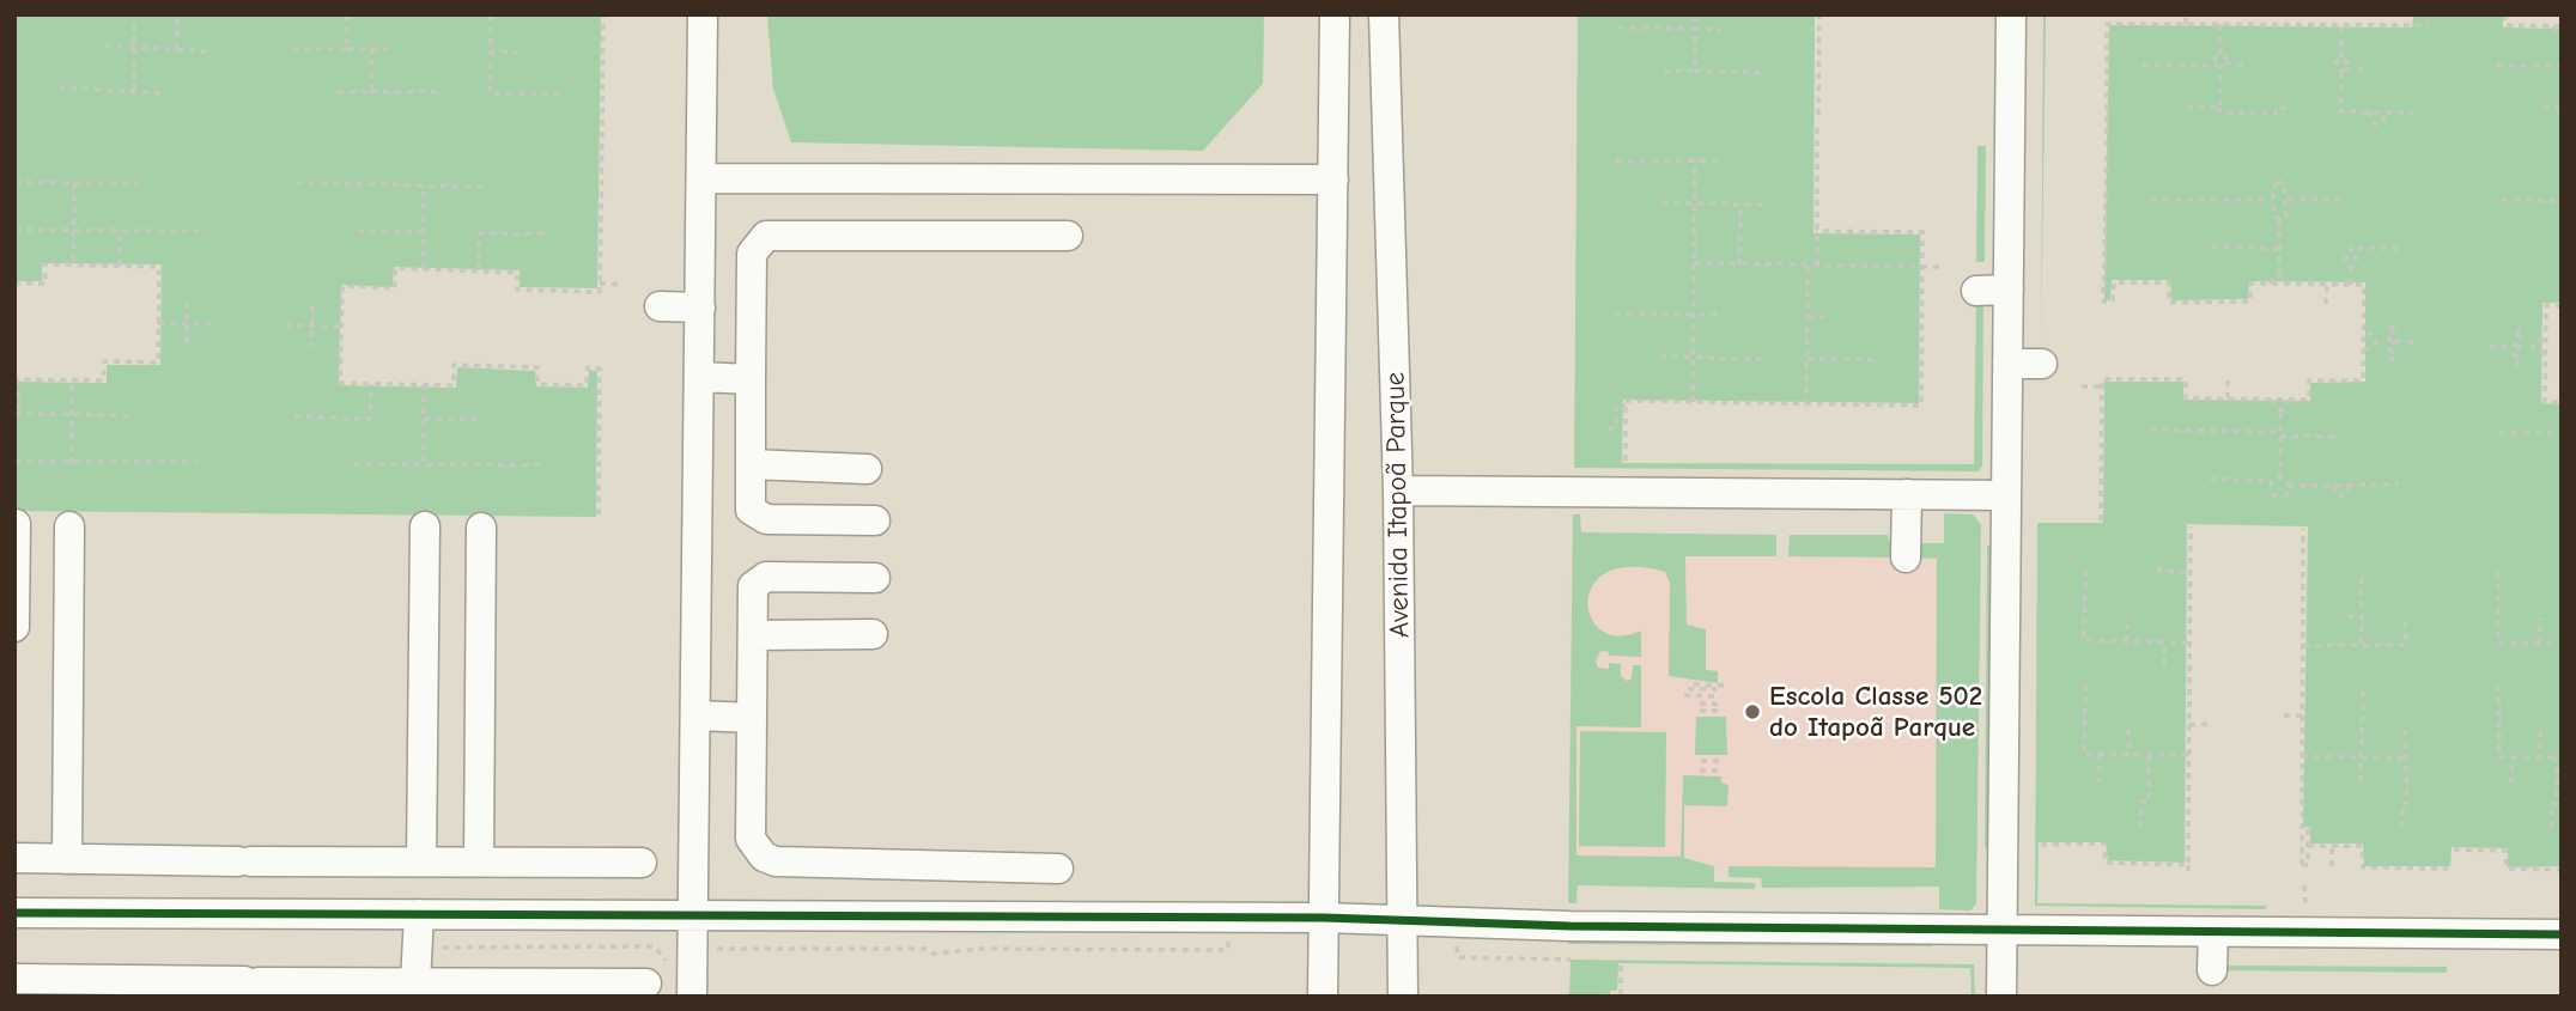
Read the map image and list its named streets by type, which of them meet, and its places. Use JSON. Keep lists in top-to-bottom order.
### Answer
{
  "streets": {
    "street": ["Avenida Itapoã Parque"]
  },
  "places": ["Escola Classe 502 do Itapoã Parque"]
}
